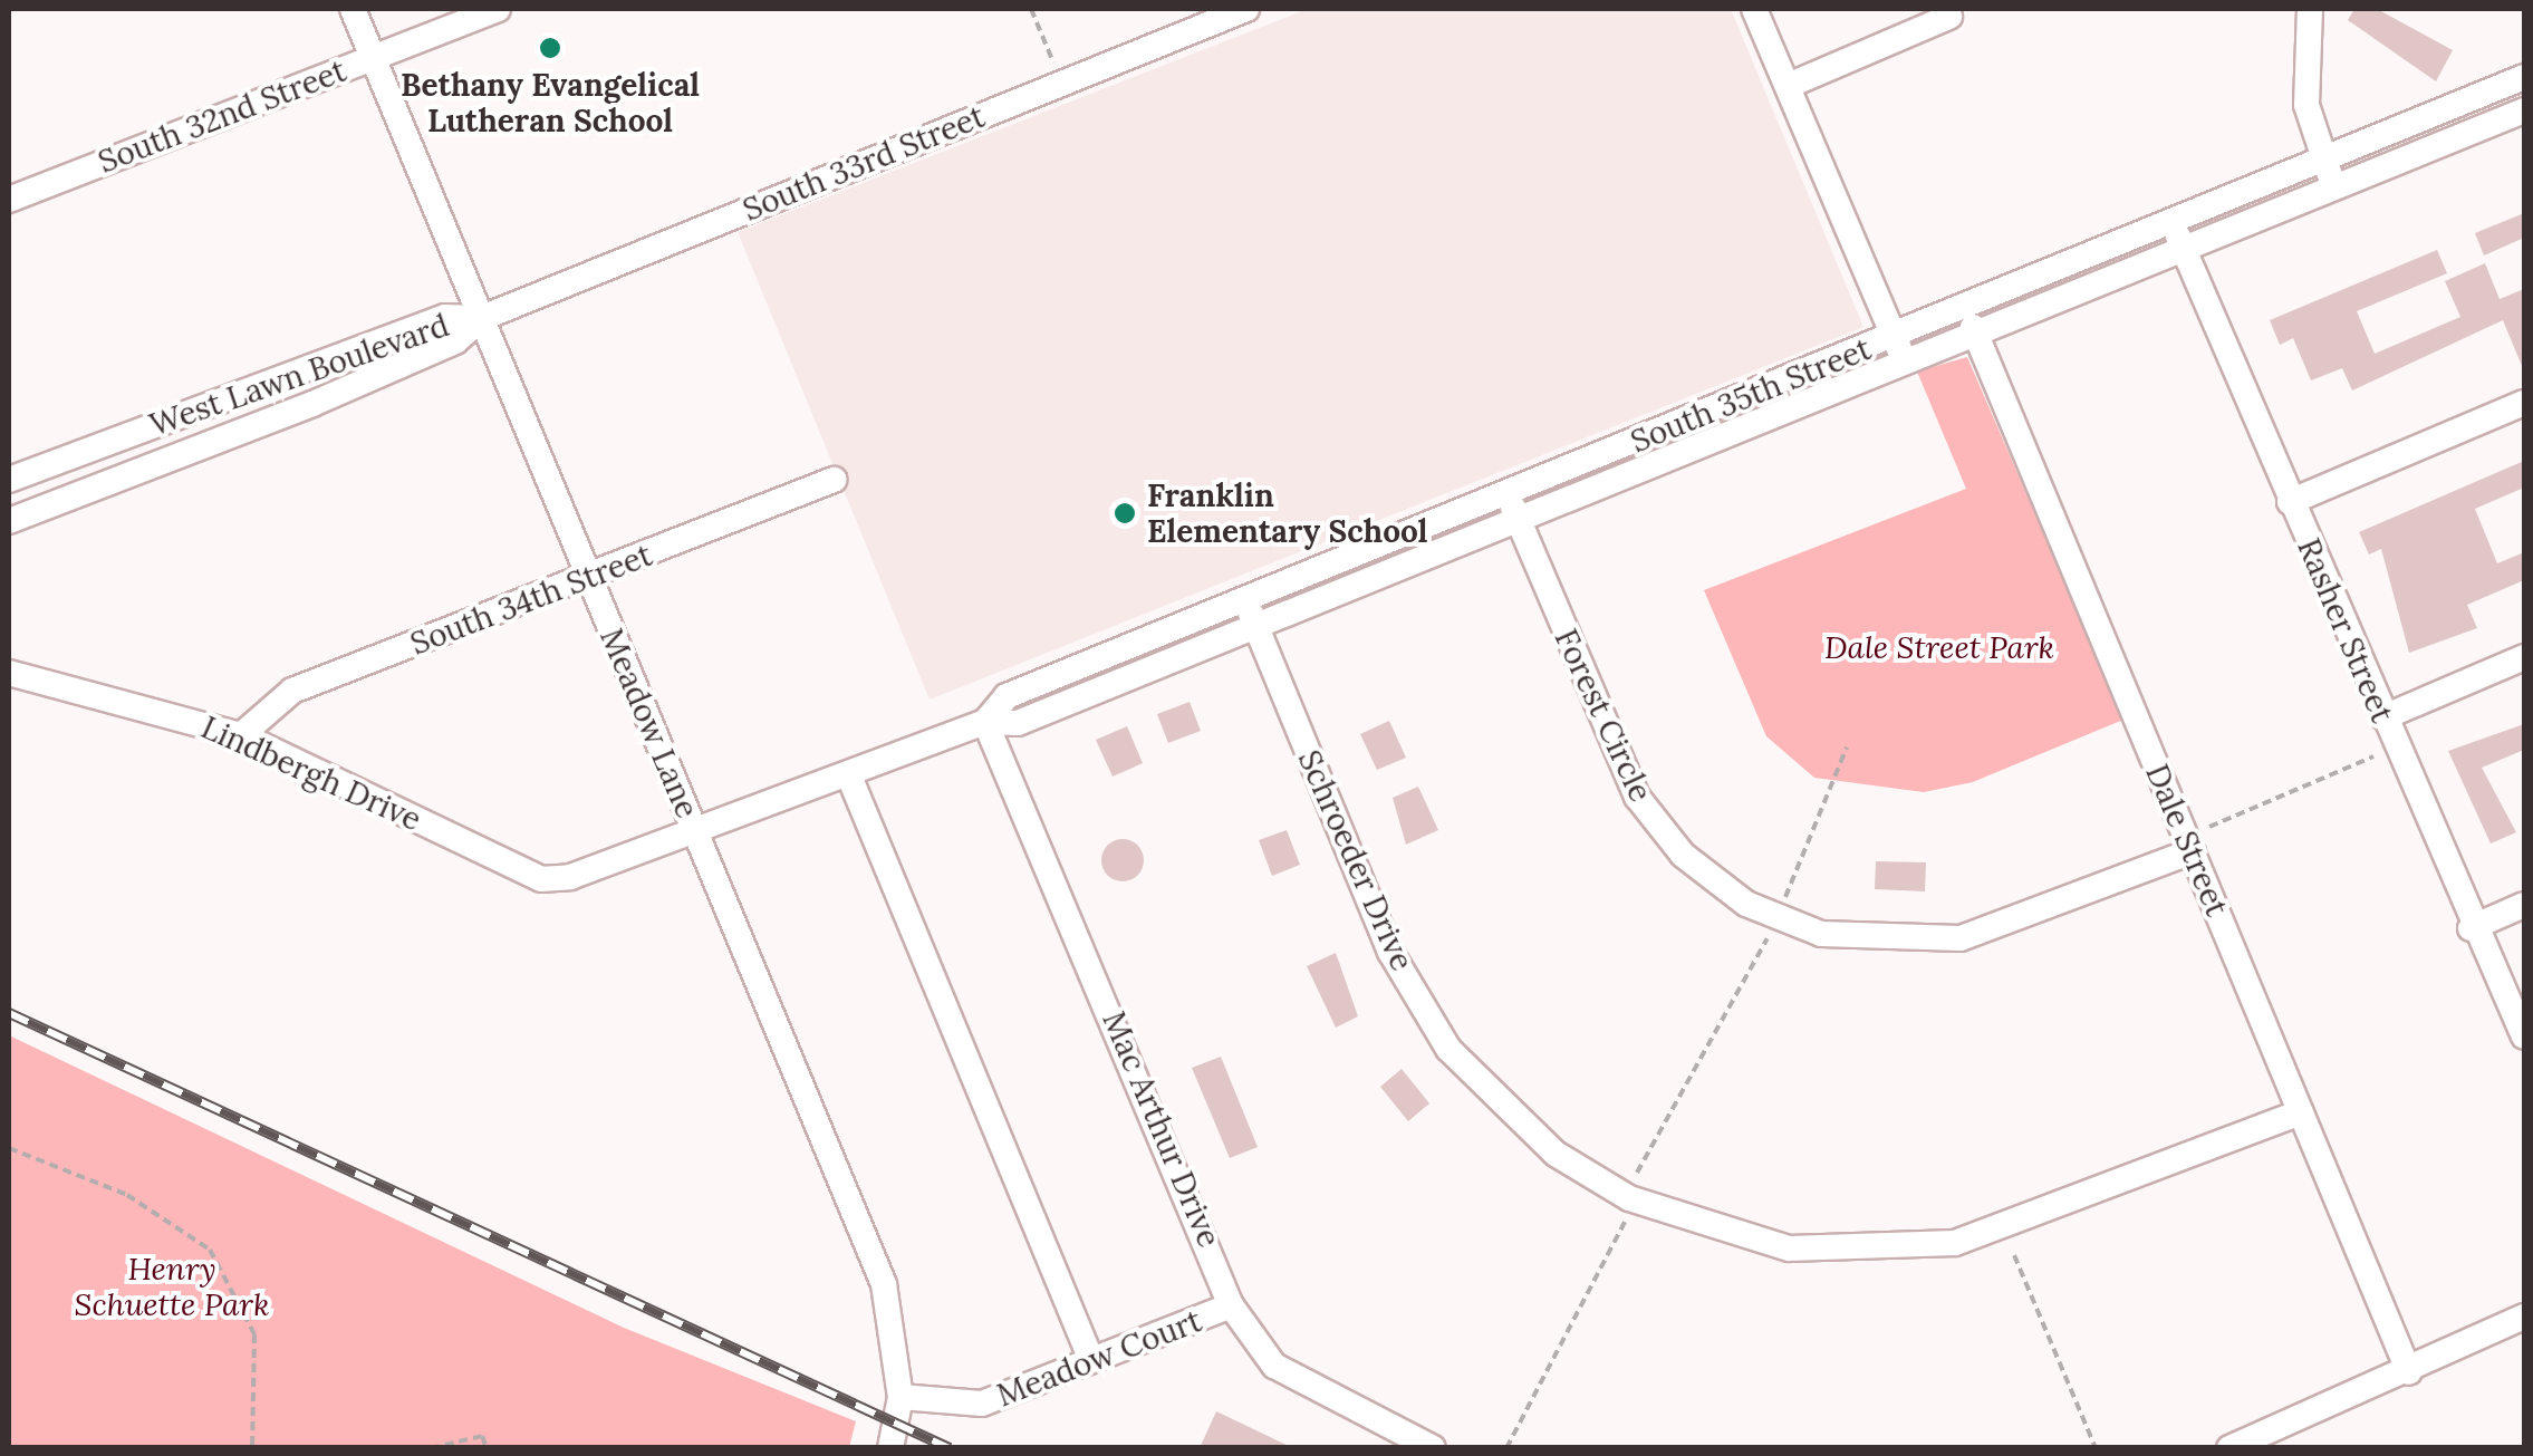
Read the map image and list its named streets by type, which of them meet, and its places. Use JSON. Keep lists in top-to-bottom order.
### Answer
{
  "streets": {
    "street": [
      "South 32nd Street",
      "South 33rd Street",
      "West Lawn Boulevard",
      "South 35th Street",
      "South 34th Street",
      "Rasher Street",
      "Forest Circle",
      "Meadow Lane",
      "Lindbergh Drive",
      "Dale Street",
      "Schroeder Drive",
      "Mac Arthur Drive",
      "Meadow Court"
    ]
  },
  "crossings": [
    ["South 32nd Street", "Meadow Lane"],
    ["South 33rd Street", "West Lawn Boulevard"],
    ["South 33rd Street", "Meadow Lane"],
    ["West Lawn Boulevard", "Meadow Lane"],
    ["South 35th Street", "Rasher Street"],
    ["South 35th Street", "Forest Circle"],
    ["South 35th Street", "Meadow Lane"],
    ["South 35th Street", "Lindbergh Drive"],
    ["South 35th Street", "Dale Street"],
    ["South 35th Street", "Schroeder Drive"],
    ["South 35th Street", "Mac Arthur Drive"],
    ["South 34th Street", "Meadow Lane"],
    ["South 34th Street", "Lindbergh Drive"],
    ["Forest Circle", "Dale Street"],
    ["Meadow Lane", "Meadow Court"],
    ["Dale Street", "Schroeder Drive"],
    ["Mac Arthur Drive", "Meadow Court"]
  ],
  "parks": ["Dale Street Park", "Henry Schuette Park"],
  "places": ["Bethany Evangelical Lutheran School", "Franklin Elementary School"]
}
